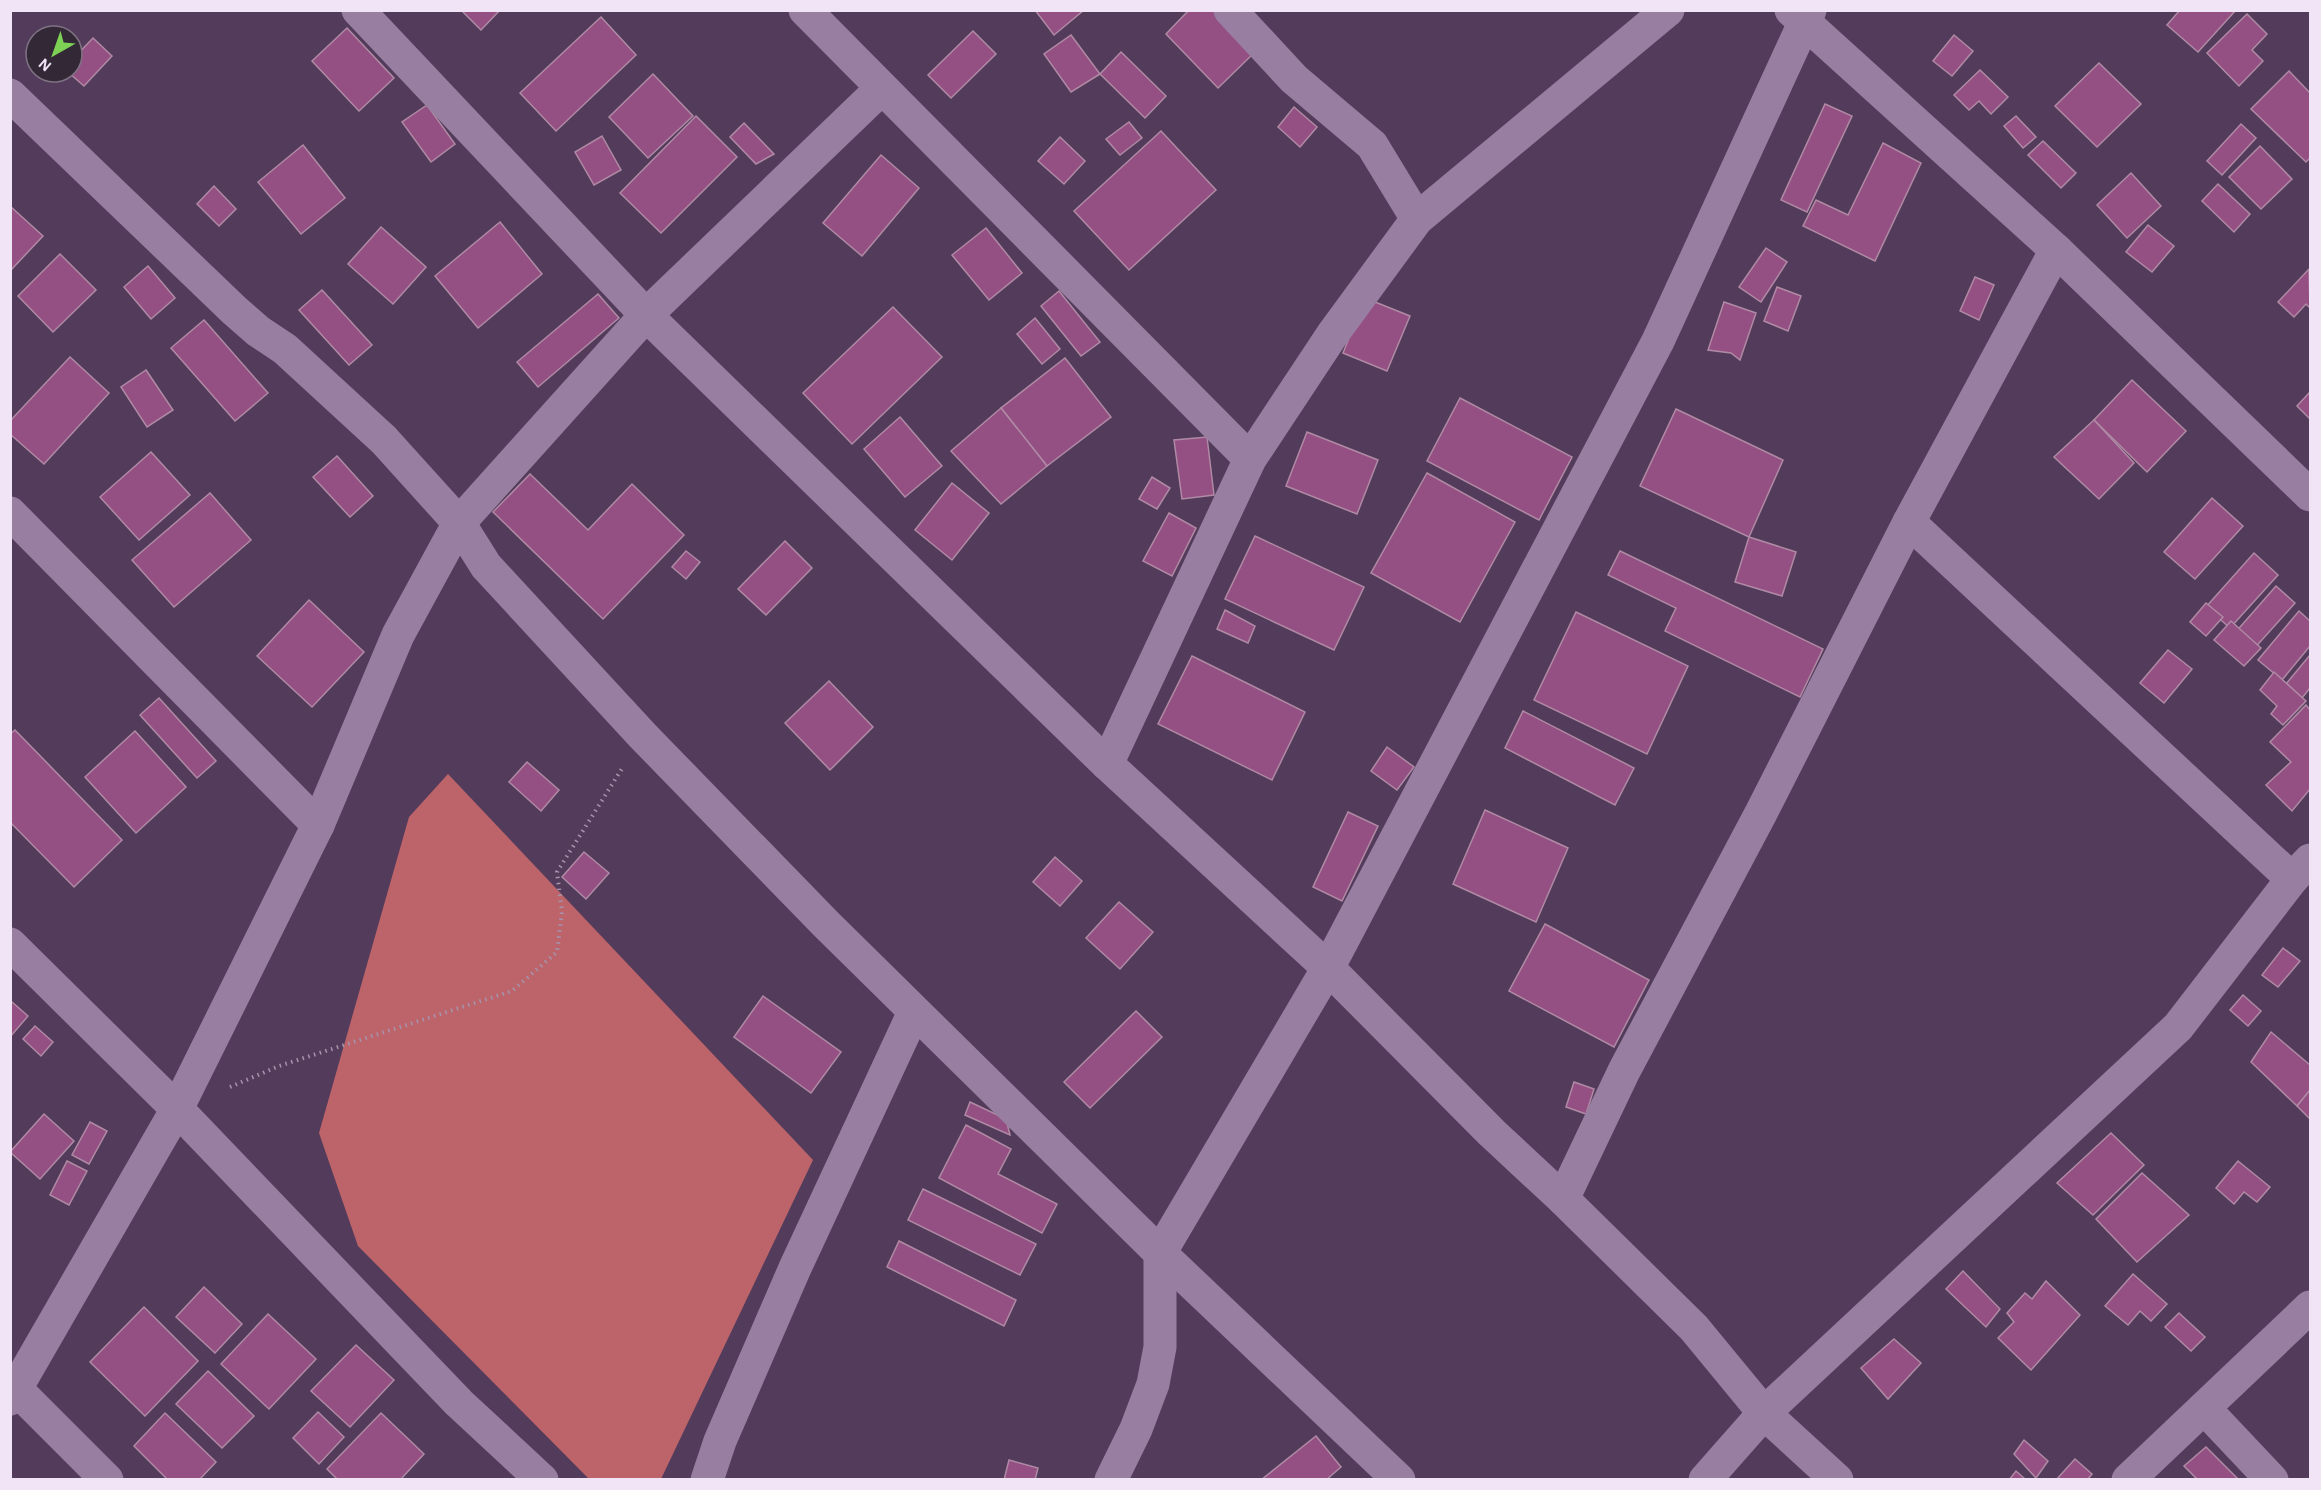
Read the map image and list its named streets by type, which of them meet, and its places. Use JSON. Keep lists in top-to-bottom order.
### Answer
{
  "north": "bottom left"
}
